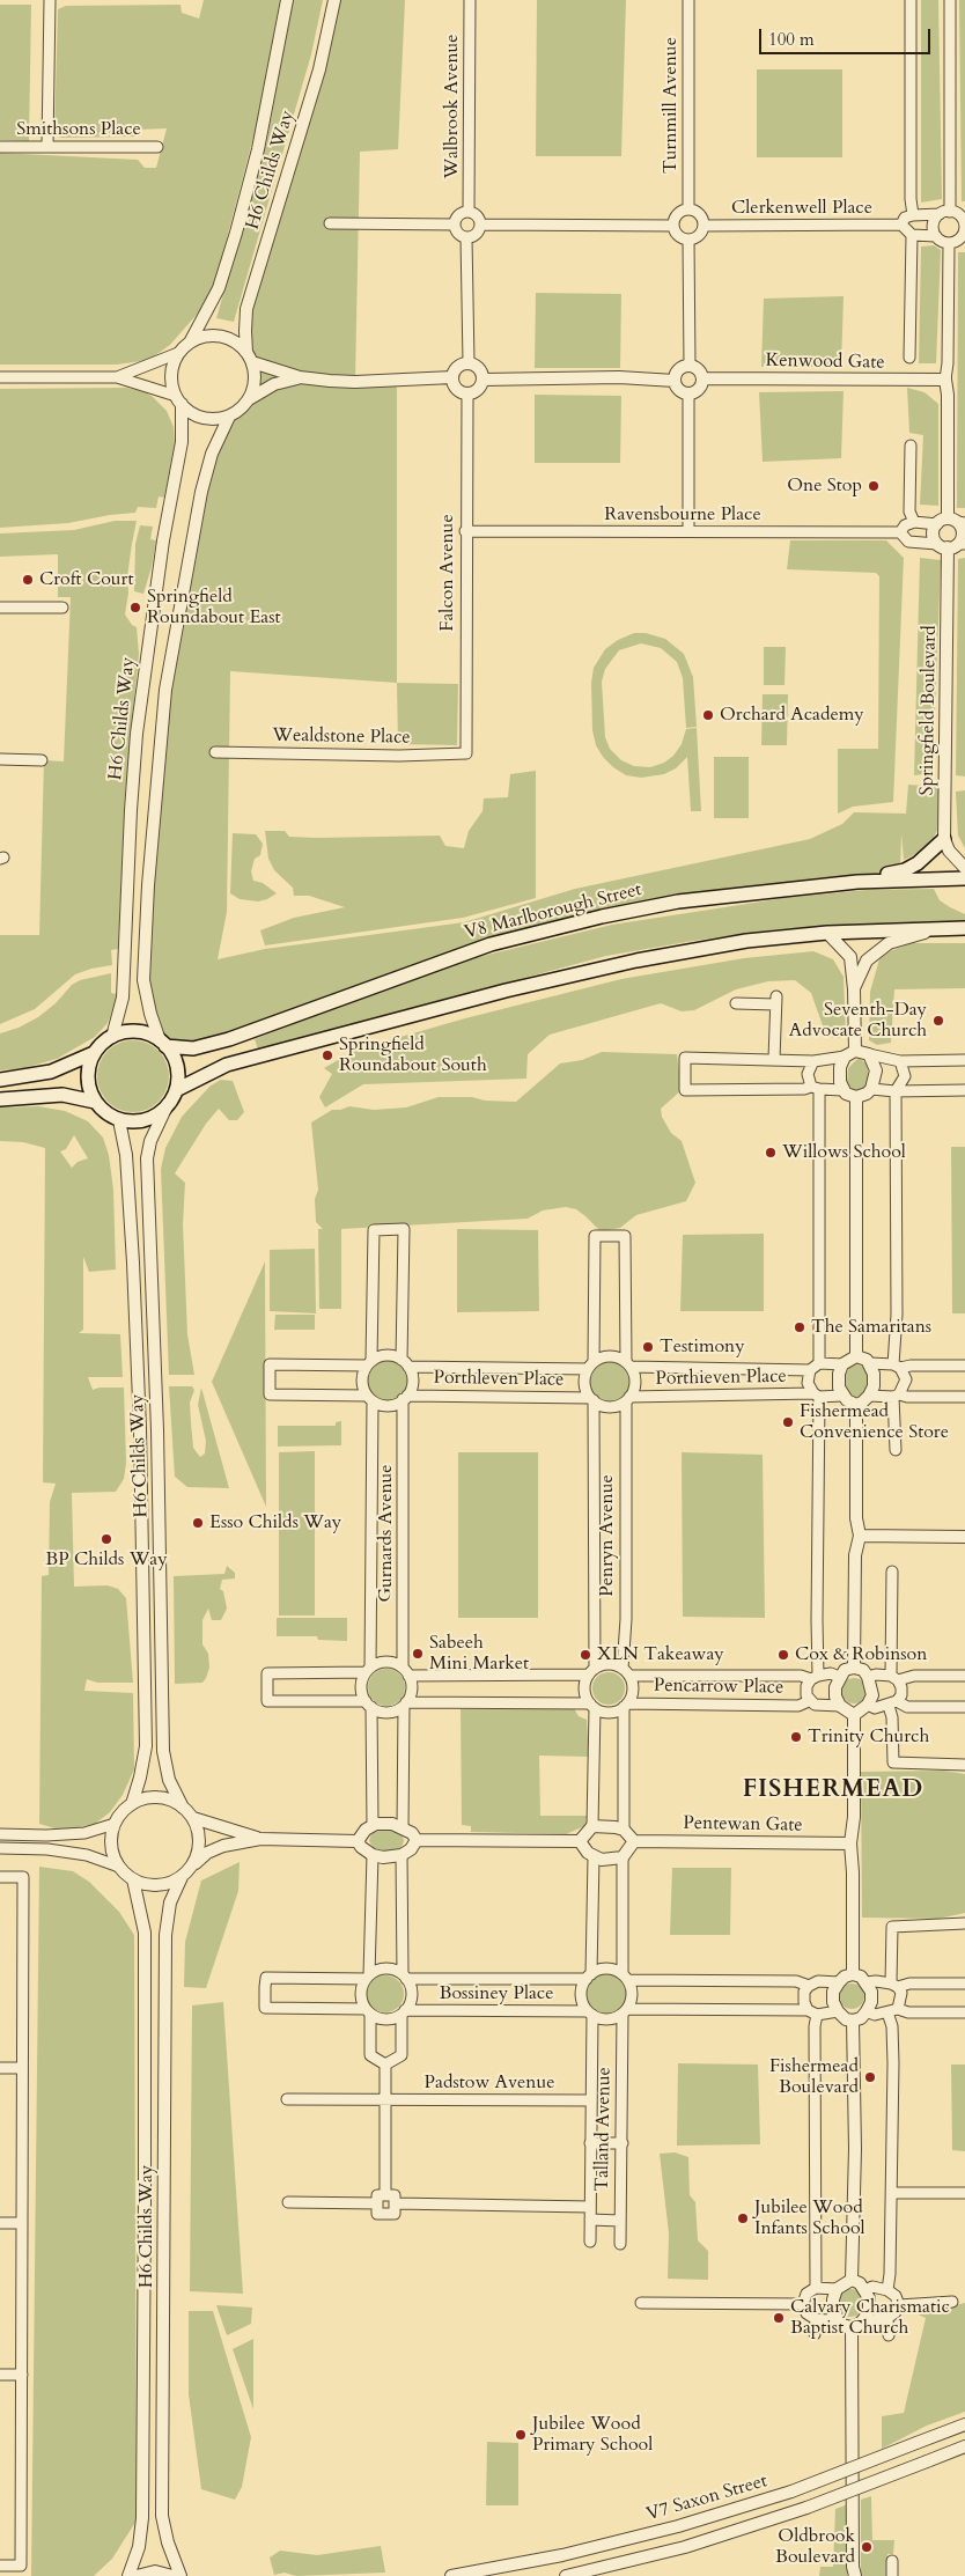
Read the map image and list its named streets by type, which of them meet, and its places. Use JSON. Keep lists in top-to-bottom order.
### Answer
{
  "streets": {
    "main road": ["V8 Marlborough Street"],
    "street": [
      "Turnmill Avenue",
      "Walbrook Avenue",
      "Smithsons Place",
      "H6 Childs Way",
      "Clerkenwell Place",
      "Kenwood Gate",
      "Ravensbourne Place",
      "Falcon Avenue",
      "Springfield Boulevard",
      "Wealdstone Place",
      "Porthieven Place",
      "Porthleven Place",
      "Gurnards Avenue",
      "Penryn Avenue",
      "Pencarrow Place",
      "Pentewan Gate",
      "Bossiney Place",
      "Padstow Avenue",
      "Talland Avenue",
      "V7 Saxon Street"
    ]
  },
  "crossings": [
    ["Turnmill Avenue", "Clerkenwell Place"],
    ["H6 Childs Way", "V8 Marlborough Street"],
    ["Kenwood Gate", "Springfield Boulevard"],
    ["Ravensbourne Place", "Falcon Avenue"],
    ["Falcon Avenue", "Wealdstone Place"],
    ["Porthieven Place", "Porthleven Place"],
    ["Porthieven Place", "Penryn Avenue"],
    ["Porthleven Place", "Gurnards Avenue"],
    ["Porthleven Place", "Penryn Avenue"],
    ["Penryn Avenue", "Pencarrow Place"],
    ["Bossiney Place", "Padstow Avenue"],
    ["Bossiney Place", "Talland Avenue"],
    ["Padstow Avenue", "Talland Avenue"]
  ],
  "districts": ["FISHERMEAD"],
  "places": [
    "One Stop",
    "Croft Court",
    "Springfield Roundabout East",
    "Orchard Academy",
    "Seventh-Day Advocate Church",
    "Springfield Roundabout South",
    "Willows School",
    "The Samaritans",
    "Testimony",
    "Fishermead Convenience Store",
    "Esso Childs Way",
    "BP Childs Way",
    "Sabeeh Mini Market",
    "XLN Takeaway",
    "Cox & Robinson",
    "Trinity Church",
    "Fishermead Boulevard",
    "Jubilee Wood Infants School",
    "Calvary Charismatic Baptist Church",
    "Jubilee Wood Primary School",
    "Oldbrook Boulevard"
  ],
  "scale_bar": "100 m"
}
